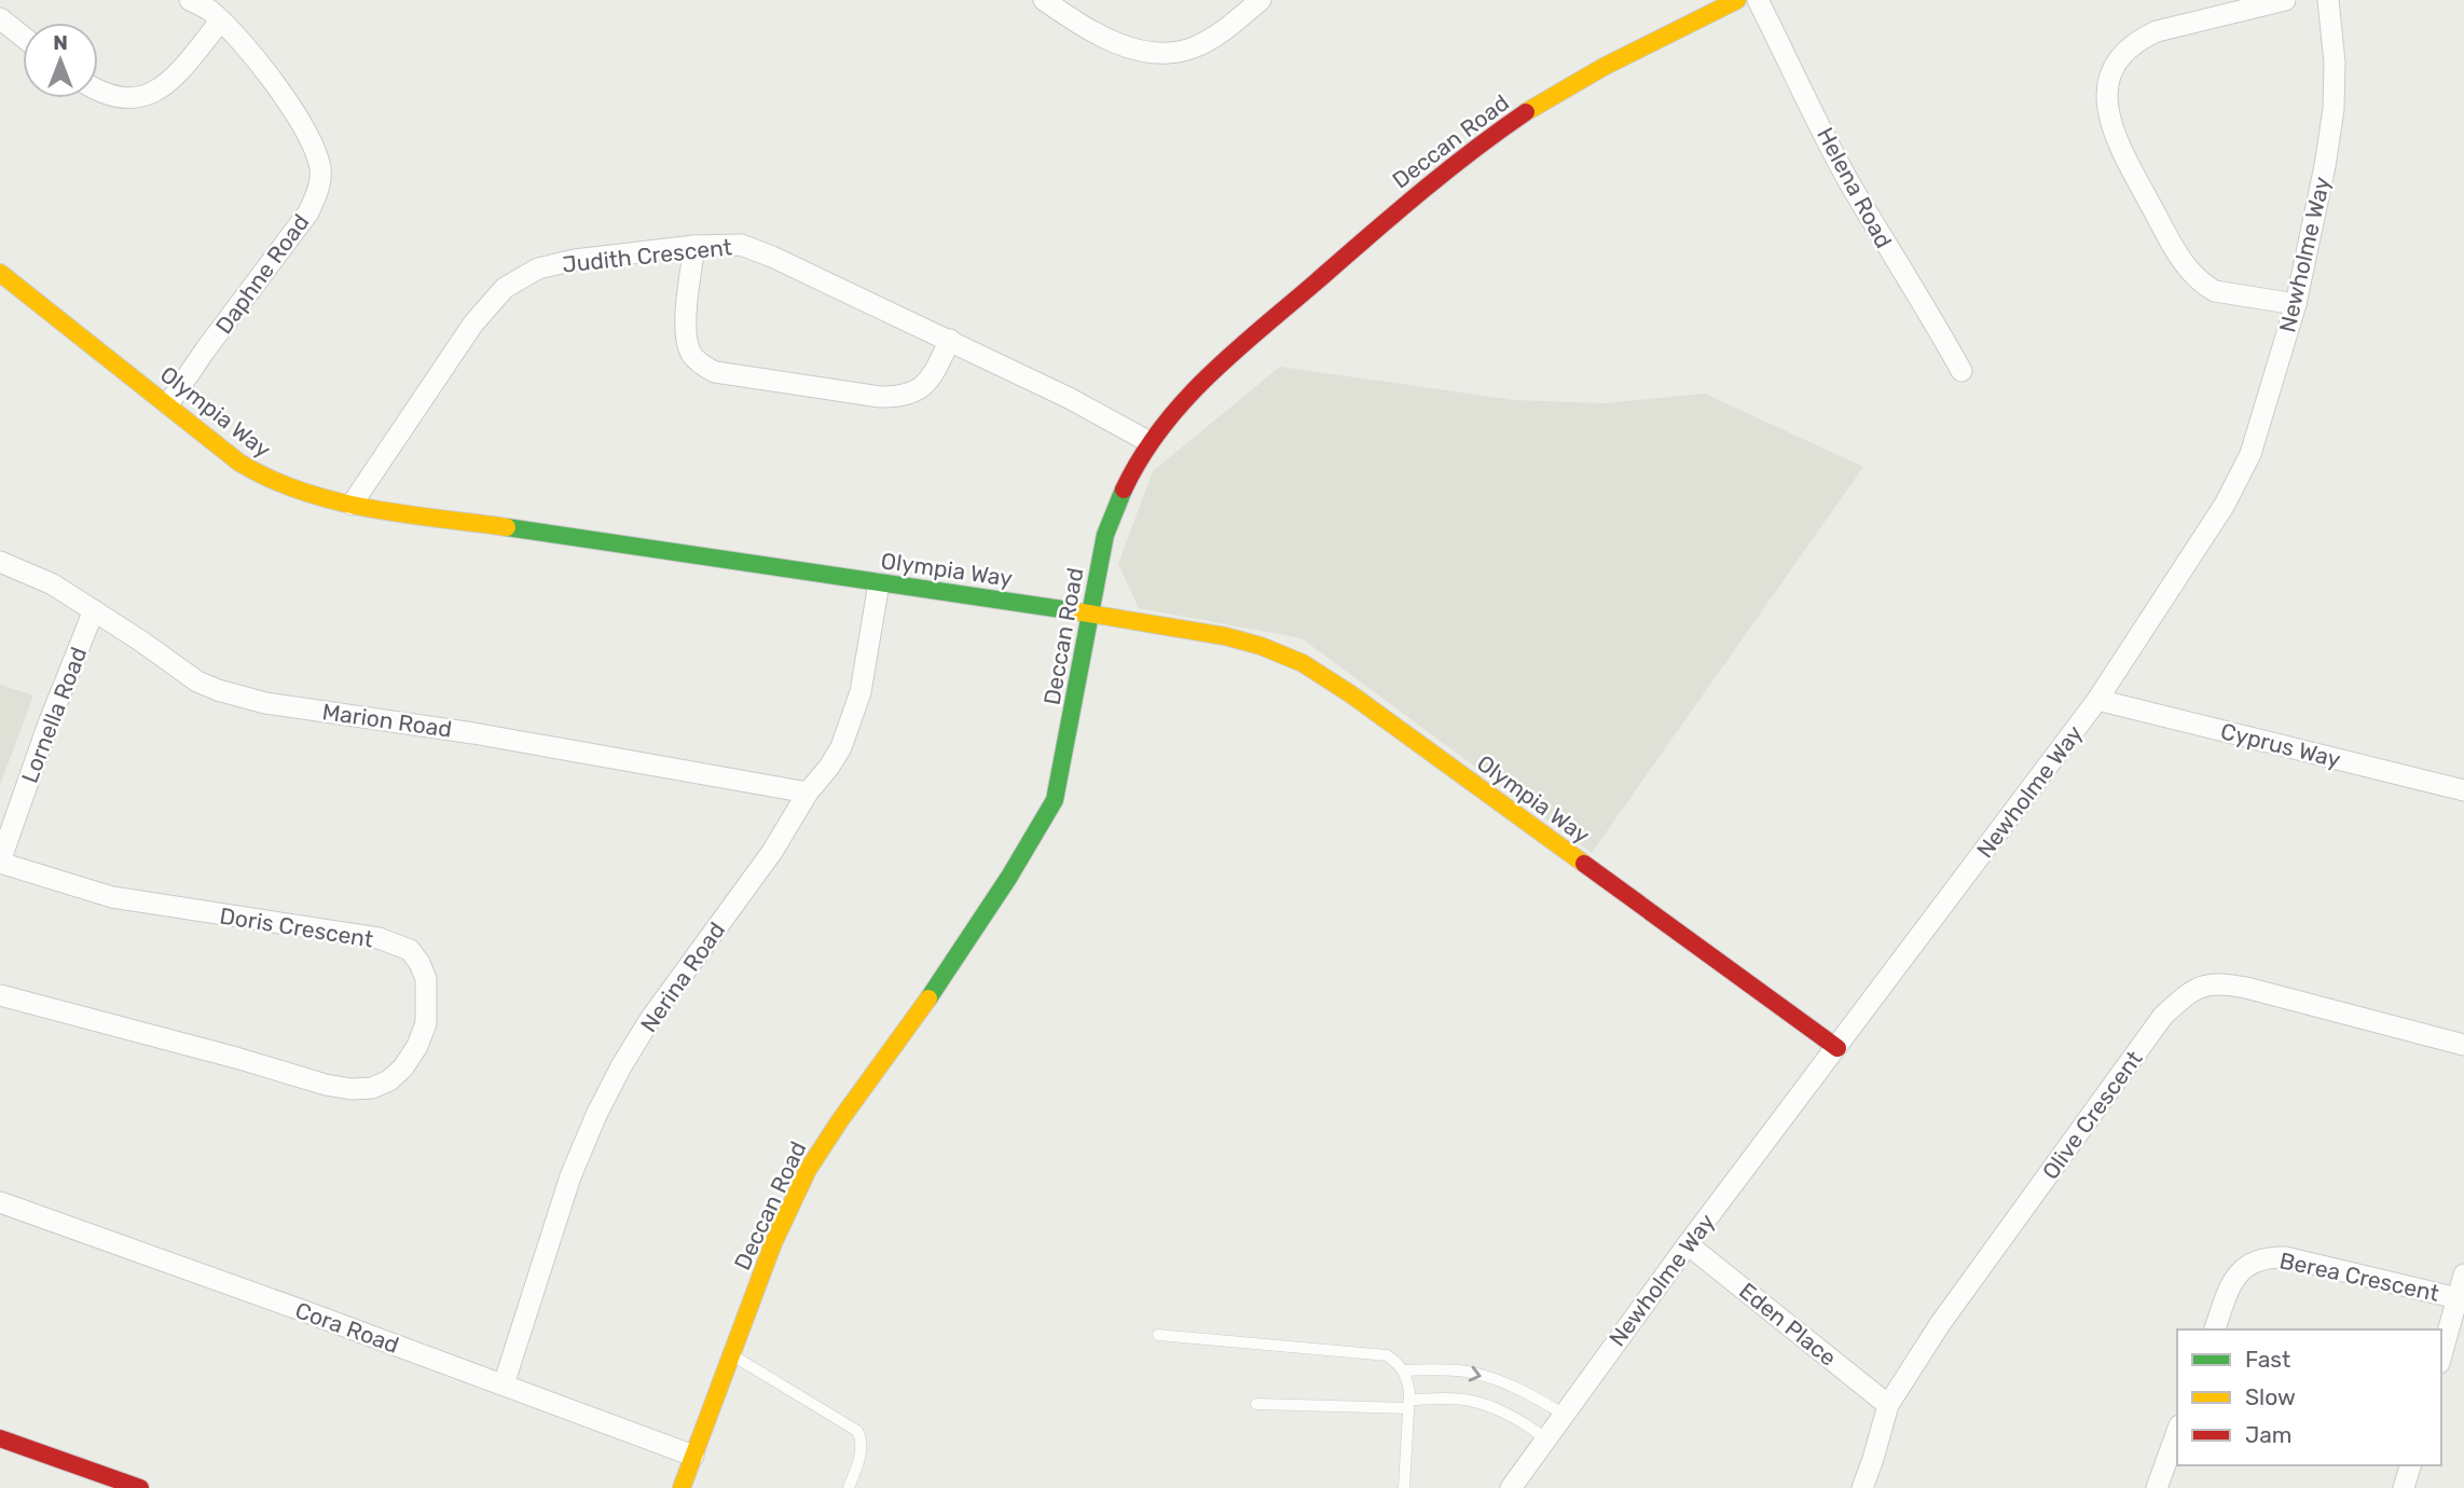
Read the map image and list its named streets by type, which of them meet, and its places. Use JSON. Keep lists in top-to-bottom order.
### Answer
{
  "streets": {
    "street": [
      "Deccan Road",
      "Helena Road",
      "Newholme Way",
      "Judith Crescent",
      "Daphne Road",
      "Olympia Way",
      "Lornella Road",
      "Marion Road",
      "Cyprus Way",
      "Doris Crescent",
      "Nerina Road",
      "Olive Crescent",
      "Berea Crescent",
      "Eden Place",
      "Cora Road"
    ]
  },
  "crossings": [
    ["Deccan Road", "Judith Crescent"],
    ["Deccan Road", "Olympia Way"],
    ["Deccan Road", "Cora Road"],
    ["Newholme Way", "Olympia Way"],
    ["Newholme Way", "Cyprus Way"],
    ["Newholme Way", "Eden Place"],
    ["Judith Crescent", "Olympia Way"],
    ["Daphne Road", "Olympia Way"],
    ["Olympia Way", "Nerina Road"],
    ["Lornella Road", "Marion Road"],
    ["Lornella Road", "Doris Crescent"],
    ["Marion Road", "Nerina Road"],
    ["Nerina Road", "Cora Road"],
    ["Olive Crescent", "Eden Place"]
  ],
  "legend": ["Fast", "Slow", "Jam"],
  "north": "top"
}
